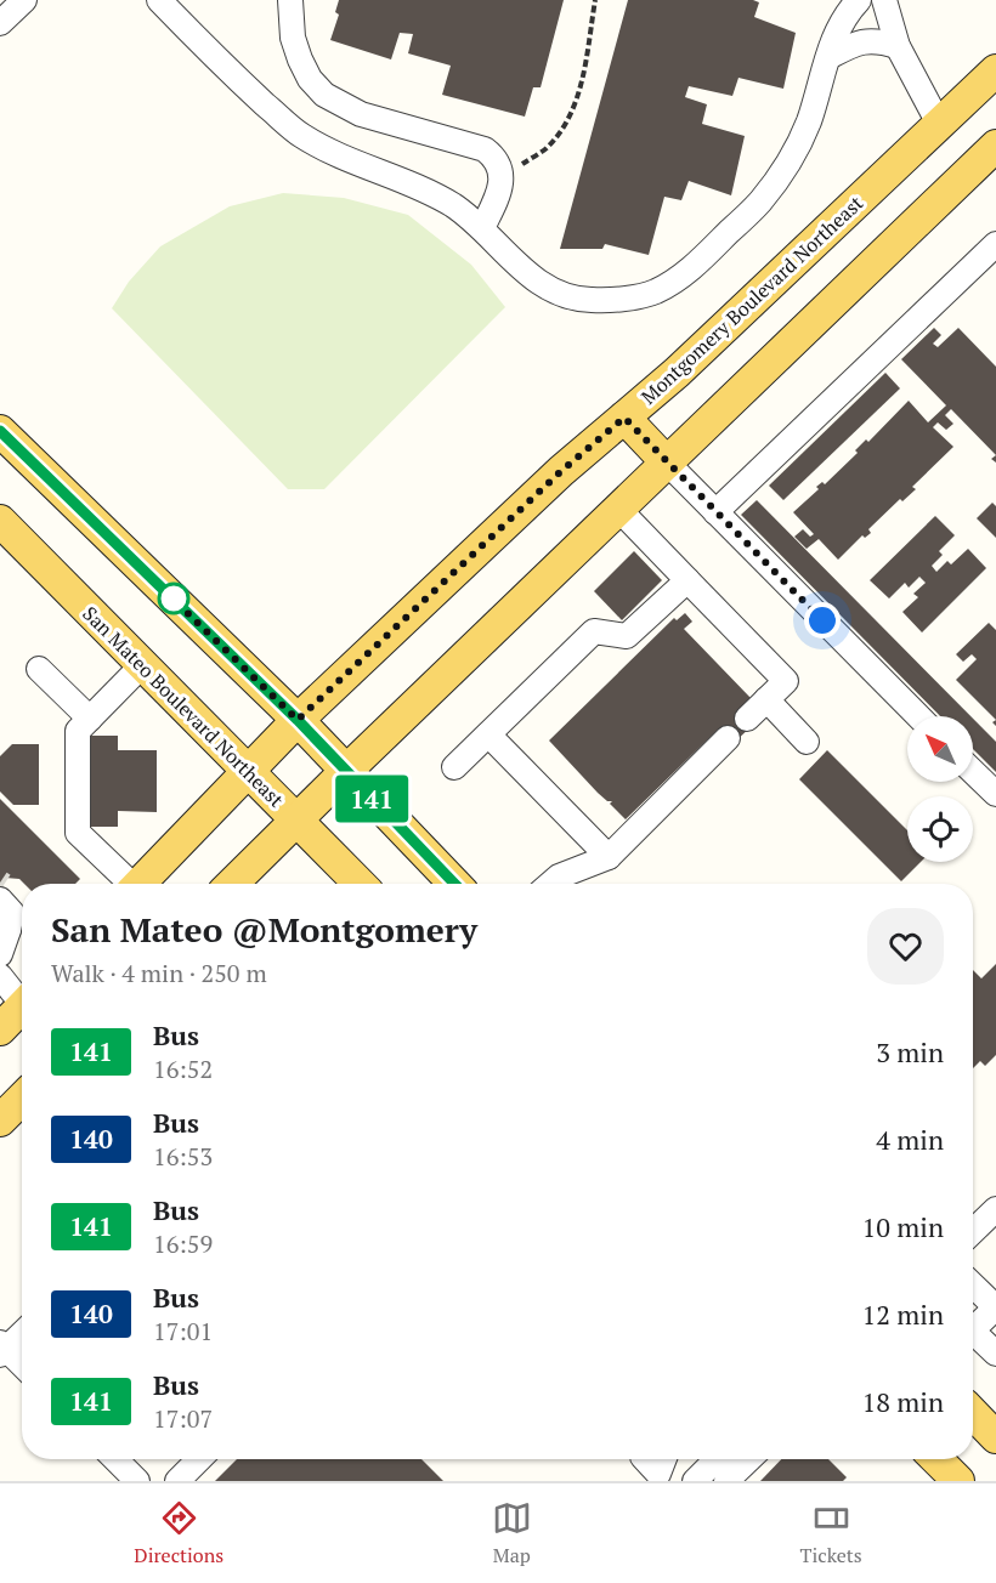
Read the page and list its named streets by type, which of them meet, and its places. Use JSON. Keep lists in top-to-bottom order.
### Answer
{
  "streets": {
    "main road": ["Montgomery Boulevard Northeast", "San Mateo Boulevard Northeast"]
  },
  "crossings": [
    ["Montgomery Boulevard Northeast", "San Mateo Boulevard Northeast"]
  ],
  "lines": ["bus line 141"],
  "north": "top left",
  "page": {
    "on_map": "141",
    "heading": ["San Mateo @Montgomery", "Walk · 4 min · 250 m"],
    "list": [
      {
        "mark": "141",
        "name": "Bus",
        "note": "16:52",
        "value": "3 min"
      },
      {
        "mark": "140",
        "name": "Bus",
        "note": "16:53",
        "value": "4 min"
      },
      {
        "mark": "141",
        "name": "Bus",
        "note": "16:59",
        "value": "10 min"
      },
      {
        "mark": "140",
        "name": "Bus",
        "note": "17:01",
        "value": "12 min"
      },
      {
        "mark": "141",
        "name": "Bus",
        "note": "17:07",
        "value": "18 min"
      }
    ],
    "tabs": ["Directions", "Map", "Tickets"]
  }
}
